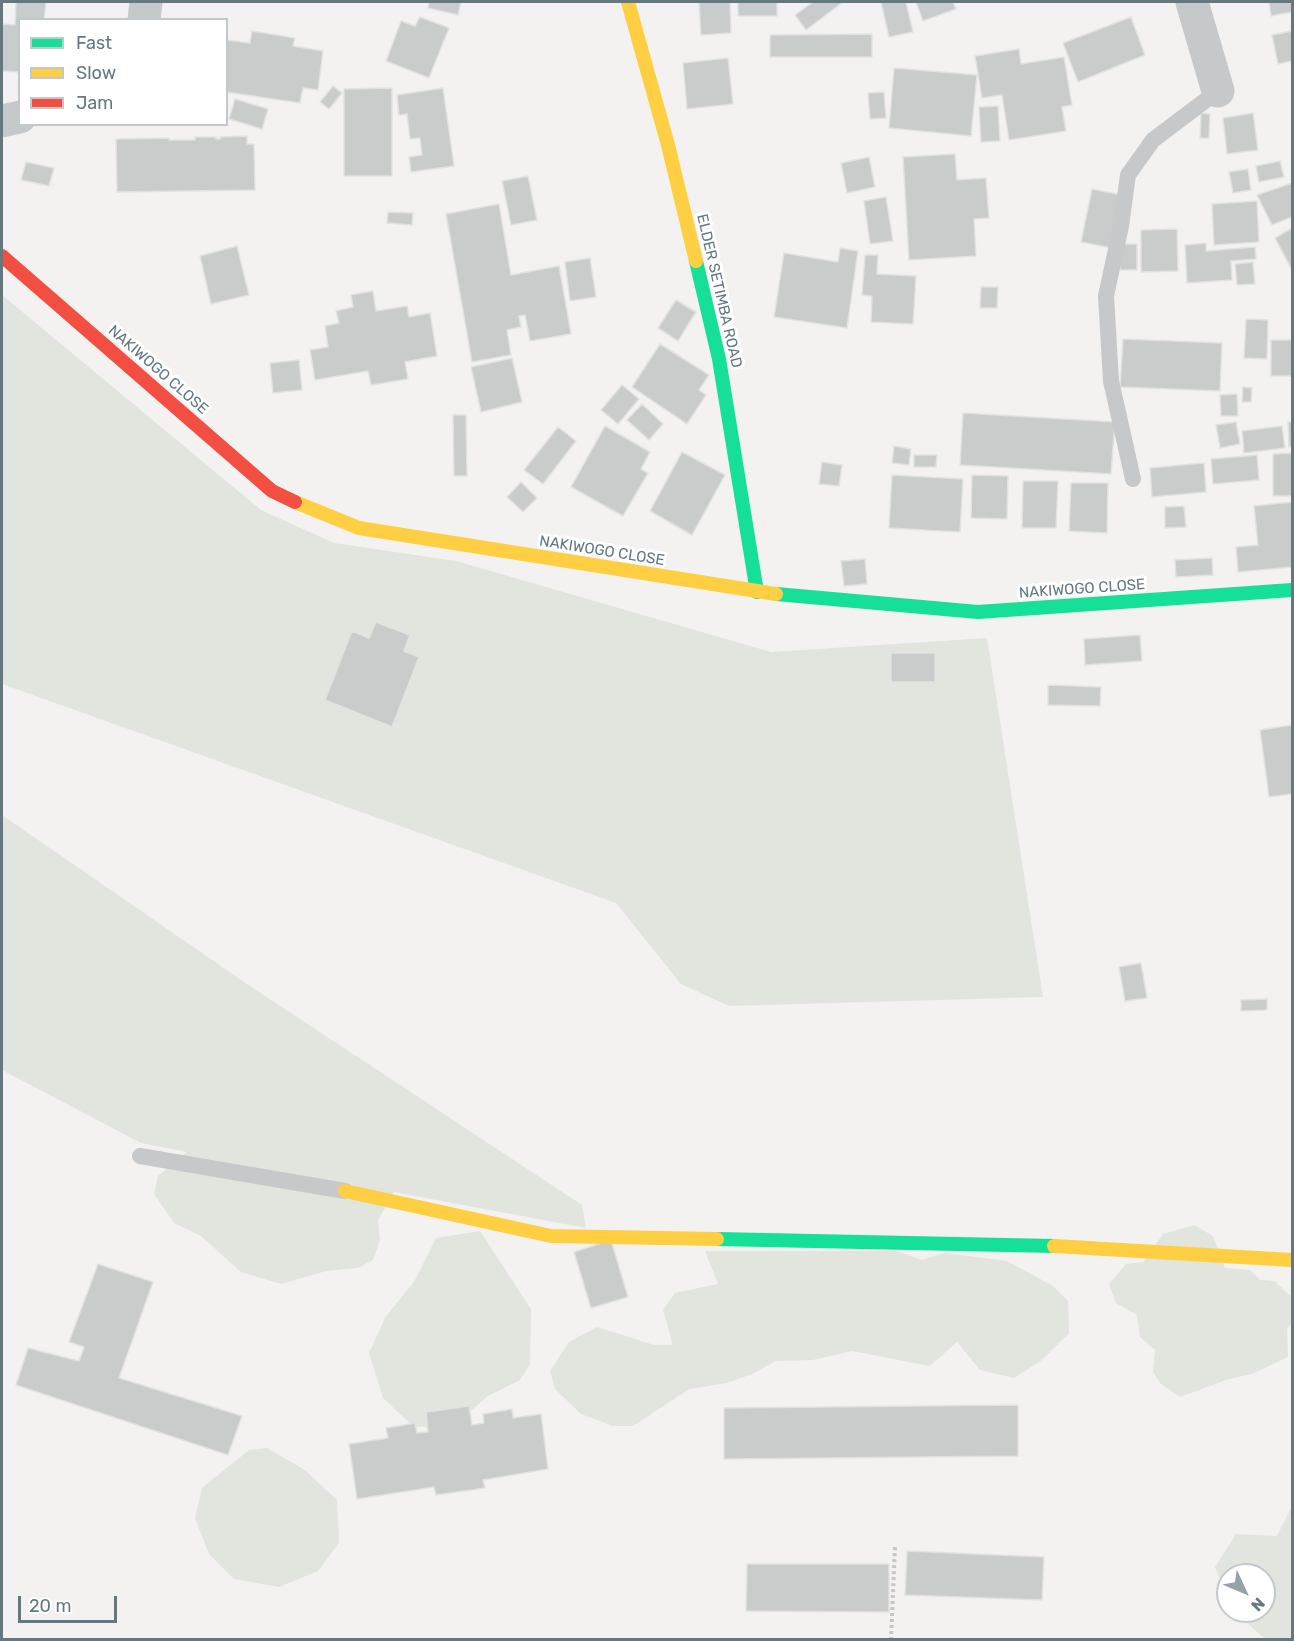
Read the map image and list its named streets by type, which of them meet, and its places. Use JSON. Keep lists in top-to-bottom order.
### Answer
{
  "streets": {
    "street": ["ELDER SETIMBA ROAD", "NAKIWOGO CLOSE"]
  },
  "crossings": [
    ["ELDER SETIMBA ROAD", "NAKIWOGO CLOSE"]
  ],
  "legend": ["Fast", "Slow", "Jam"],
  "scale_bar": "20 m",
  "north": "bottom right"
}
